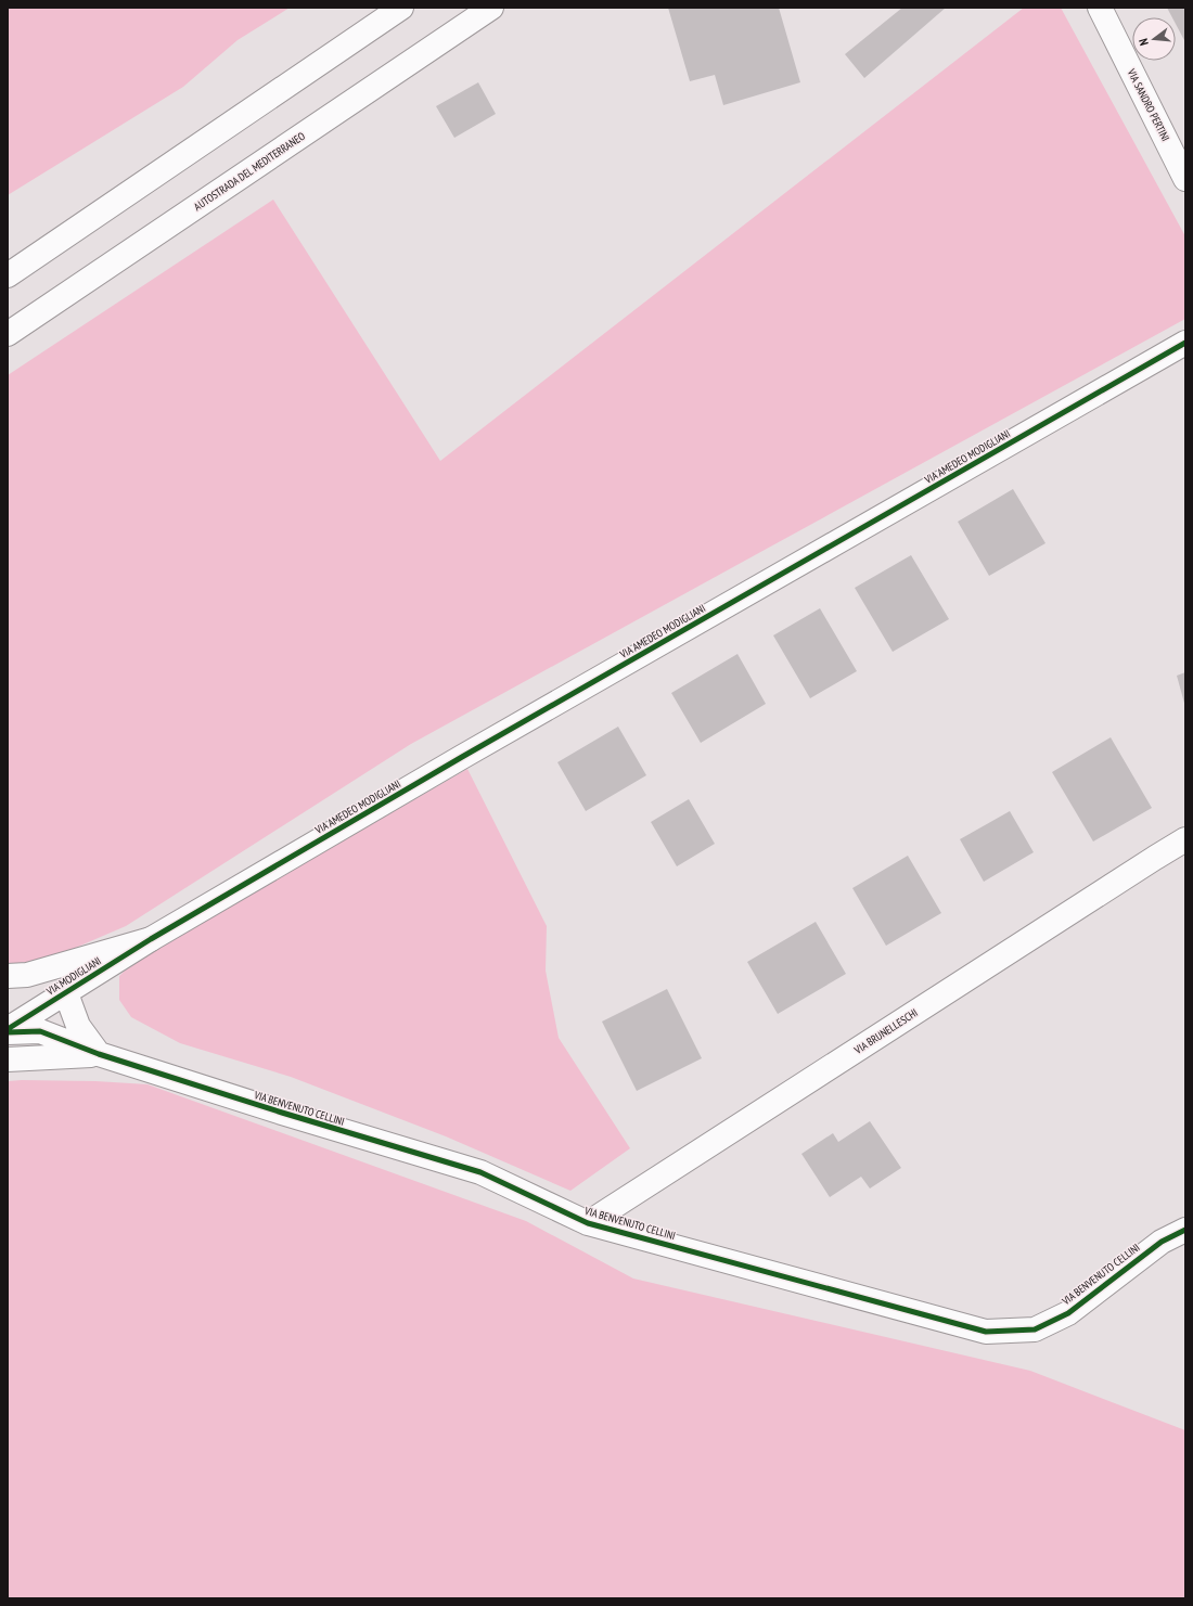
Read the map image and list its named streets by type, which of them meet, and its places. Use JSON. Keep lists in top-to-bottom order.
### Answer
{
  "streets": {
    "main road": [
      "VIA SANDRO PERTINI",
      "AUTOSTRADA DEL MEDITERRANEO",
      "VIA AMEDEO MODIGLIANI",
      "VIA MODIGLIANI",
      "VIA BRUNELLESCHI",
      "VIA BENVENUTO CELLINI"
    ]
  },
  "crossings": [
    ["VIA AMEDEO MODIGLIANI", "VIA MODIGLIANI"],
    ["VIA MODIGLIANI", "VIA BENVENUTO CELLINI"],
    ["VIA BRUNELLESCHI", "VIA BENVENUTO CELLINI"]
  ],
  "north": "left"
}
